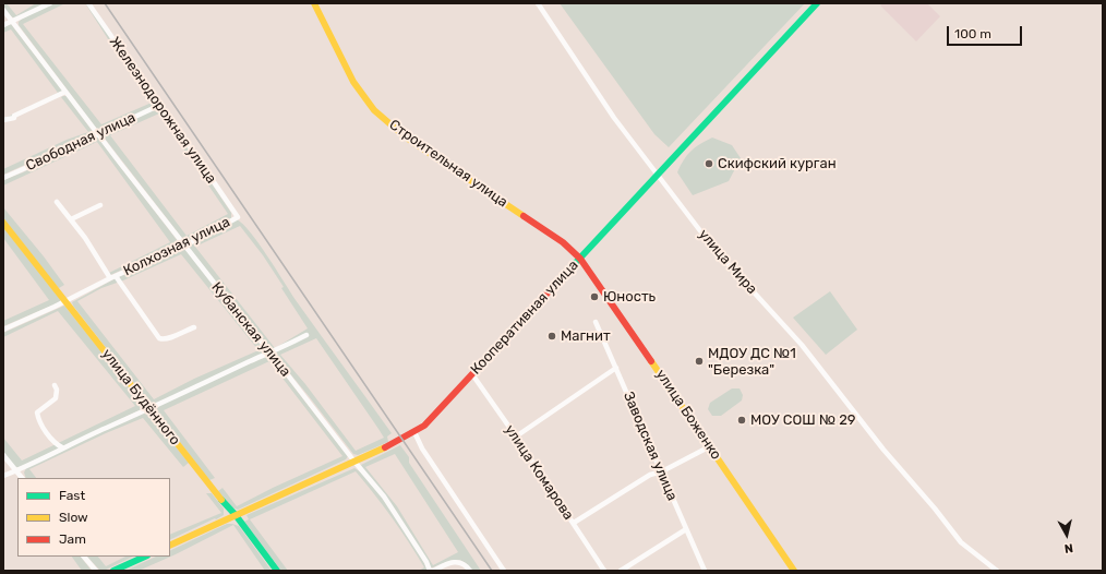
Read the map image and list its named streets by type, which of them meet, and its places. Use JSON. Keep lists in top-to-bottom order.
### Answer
{
  "streets": {
    "street": [
      "Железнодорожная улица",
      "Свободная улица",
      "Строительная улица",
      "Колхозная улица",
      "улица Мира",
      "Кооперативная улица",
      "Кубанская улица",
      "улица Будённого",
      "улица Боженко",
      "Заводская улица",
      "улица Комарова"
    ]
  },
  "crossings": [
    ["Железнодорожная улица", "Свободная улица"],
    ["Железнодорожная улица", "Колхозная улица"],
    ["Свободная улица", "Кубанская улица"],
    ["Строительная улица", "Кооперативная улица"],
    ["Строительная улица", "улица Боженко"],
    ["Колхозная улица", "Кубанская улица"],
    ["Колхозная улица", "улица Будённого"],
    ["улица Мира", "Кооперативная улица"],
    ["Кооперативная улица", "Кубанская улица"],
    ["Кооперативная улица", "улица Будённого"],
    ["Кооперативная улица", "улица Боженко"],
    ["Кооперативная улица", "улица Комарова"]
  ],
  "places": [
    "Скифский курган",
    "Юность",
    "Магнит",
    "МДОУ ДС №1 \"Березка\"",
    "МОУ СОШ № 29"
  ],
  "legend": ["Fast", "Slow", "Jam"],
  "scale_bar": "100 m",
  "north": "bottom"
}
